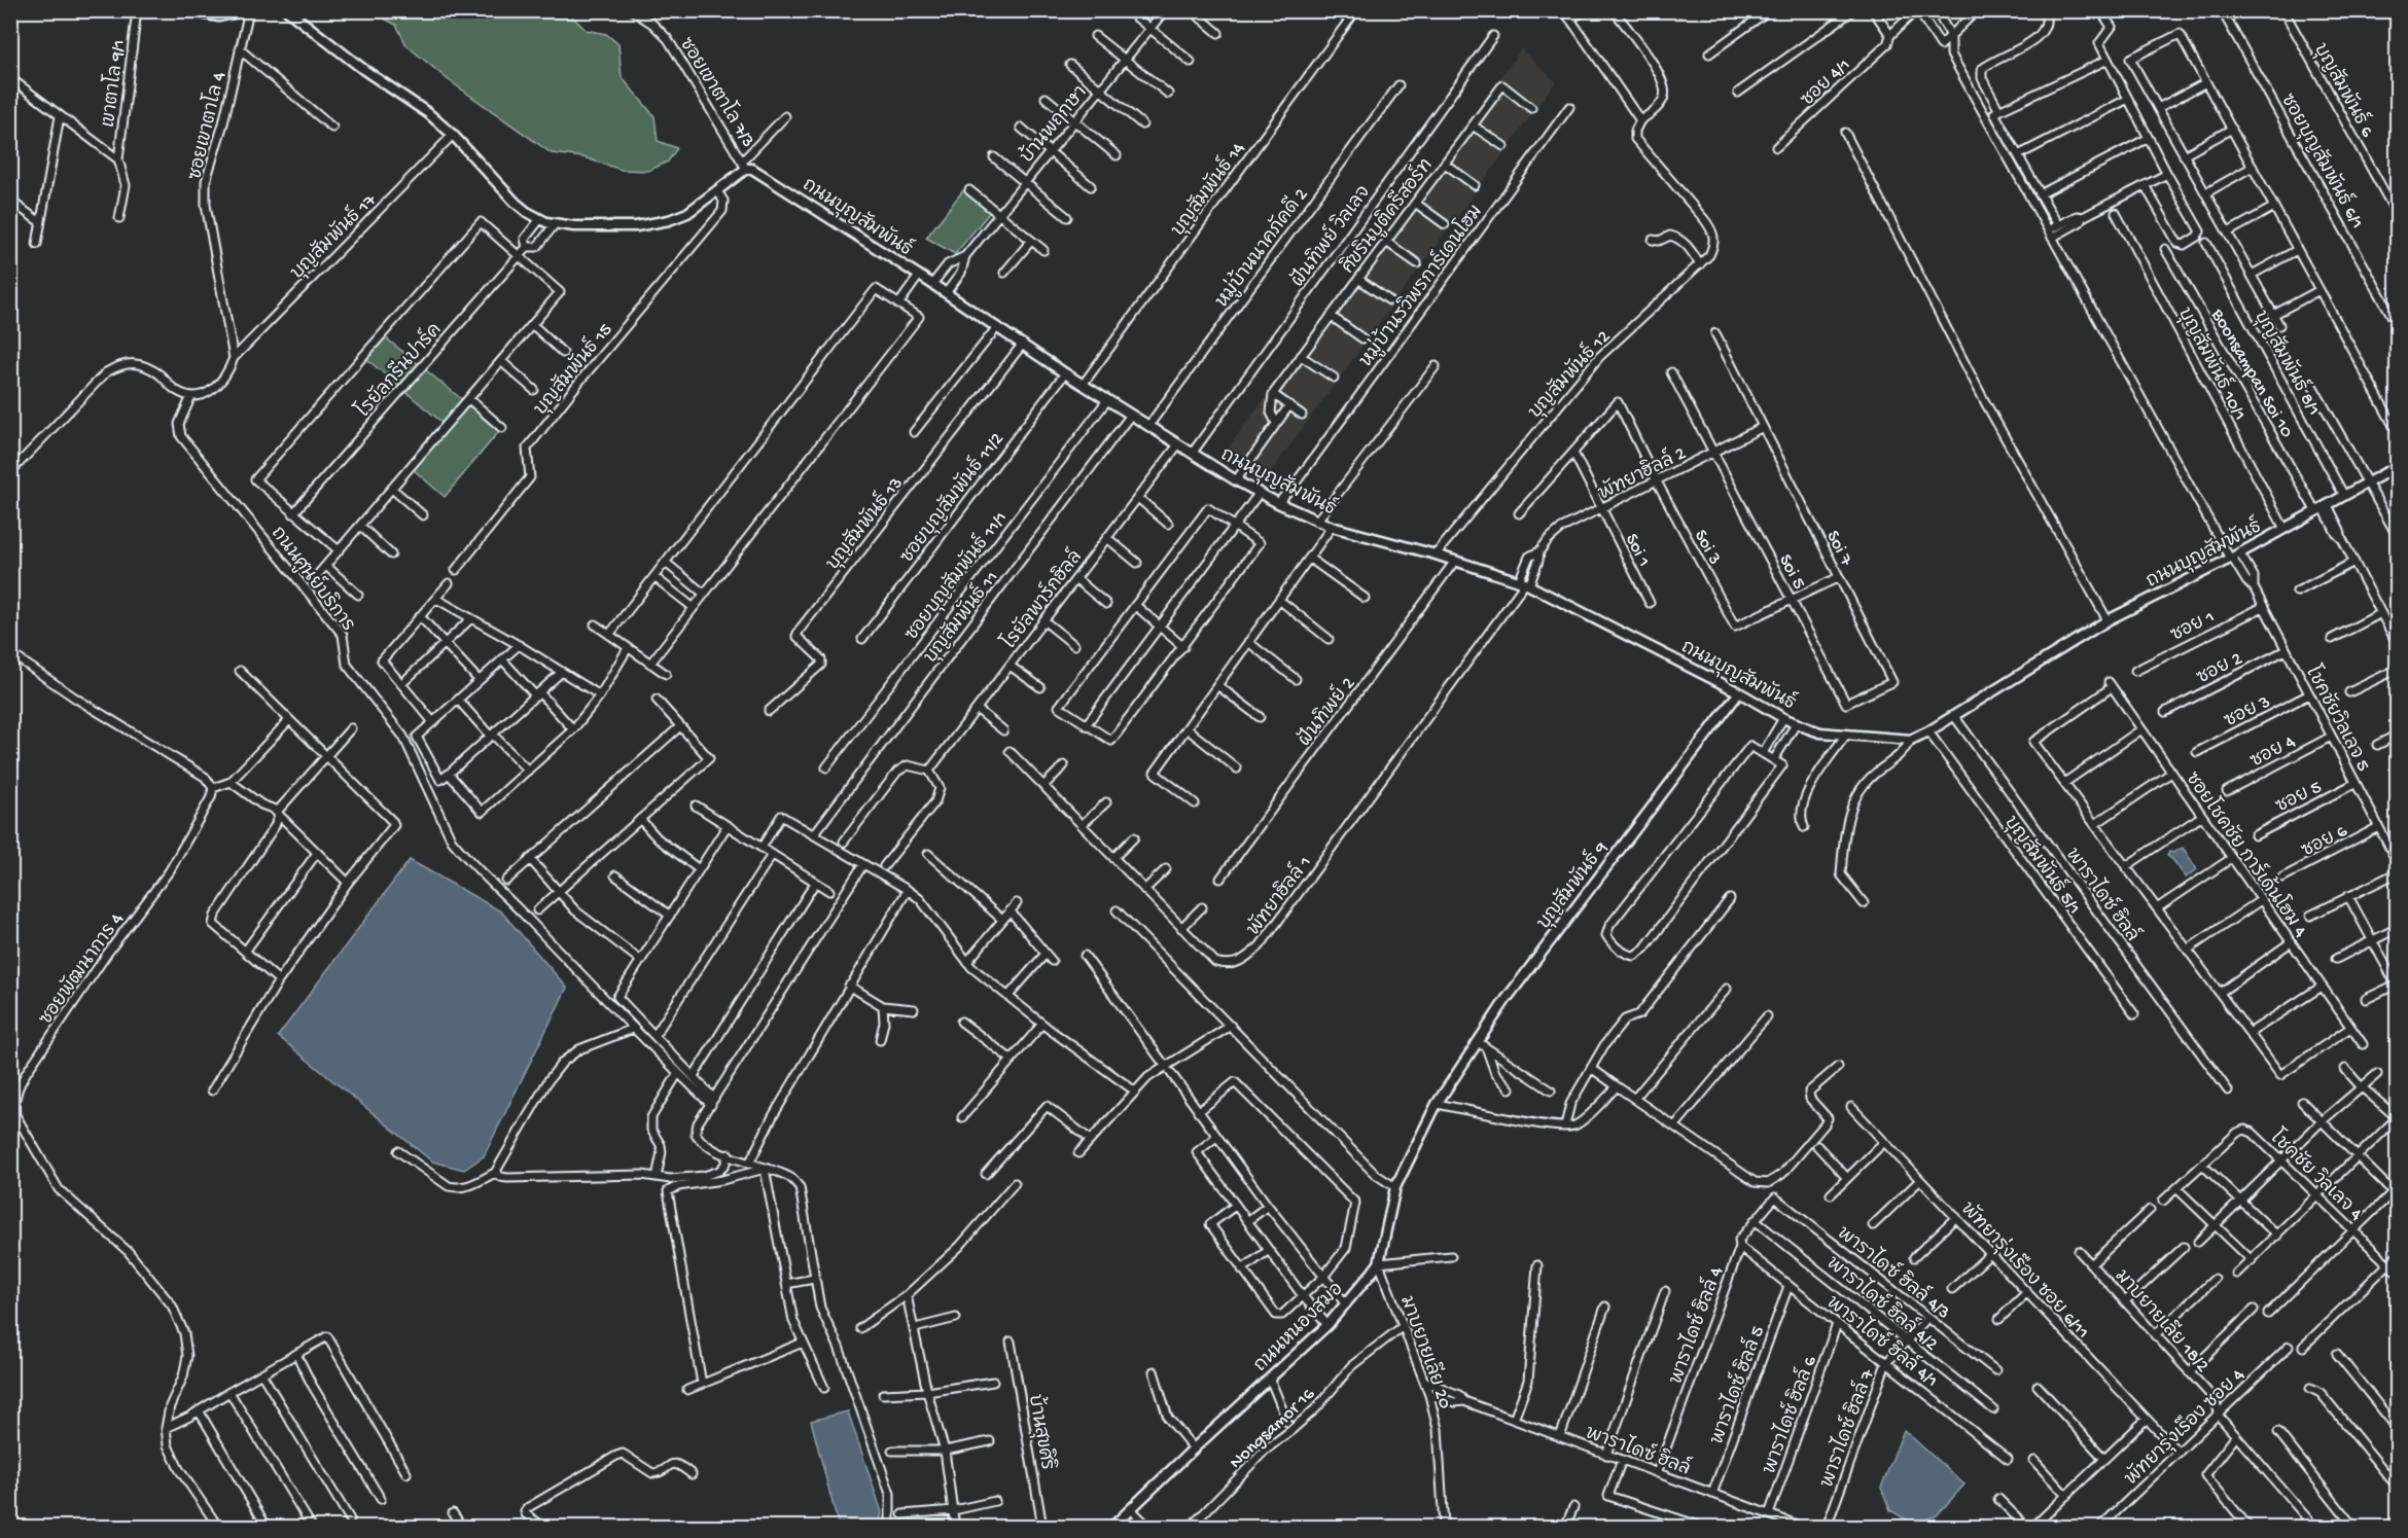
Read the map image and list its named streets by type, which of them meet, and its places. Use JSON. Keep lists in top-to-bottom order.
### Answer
{
  "streets": {
    "street": [
      "ซอย 4/1",
      "เขาตาโล 9/1",
      "บุญสัมพันธ์ 6",
      "ซอยเขาตาโล 7/3",
      "บ้านพฤกษา",
      "ซอยเขาตาโล 4",
      "ซอยบุญสัมพันธ์ 6/1",
      "บุญสัมพันธ์ 14",
      "ศิขรินบูติครีสอร์ท",
      "ถนนบุญสัมพันธ์",
      "บุญสัมพันธ์ 17",
      "ฝันทิพย์ วิลเลจ",
      "หมู่บ้านนาคภัคดี 2",
      "หมู่บ้านรวิพรการ์เดนโฮม",
      "บุญสัมพันธ์ 8/1",
      "บุญสัมพันธ์ 10/1",
      "บุญสัมพันธ์ 15",
      "โรยัลกรีนปาร์ค",
      "Boonsampan Soi 10",
      "บุญสัมพันธ์ 12",
      "พัทยาฮิลล์ 2",
      "ซอยบุญสัมพันธ์ 11/2",
      "บุญสัมพันธ์ 13",
      "Soi 3",
      "Soi 7",
      "Soi 1",
      "Soi 5",
      "ซอยบุญสัมพันธ์ 11/1",
      "ถนนศูนย์บริการ",
      "โรยัลพาร์กฮิลล์",
      "บุญสัมพันธ์ 11",
      "ซอย 1",
      "ซอย 2",
      "ซอย 3",
      "ฝันทิพย์ 2",
      "โชคชัยวิลเลจ 5",
      "ซอย 4",
      "ซอย 5",
      "ซอย 6",
      "ซอยโชคชัย การ์เด้นโฮม 4",
      "บุญสัมพันธ์ 5/1",
      "บุญสัมพันธ์ 9",
      "พาราไดซ์ ฮิลล์",
      "พัทยาฮิลล์ 1",
      "ซอยพัฒนาการ 4",
      "โชคชัย วิลเลจ 4",
      "พัทยารุ่งเรือง ซอย 6/11",
      "พาราไดซ์ ฮิลล์ 4/3",
      "พาราไดซ์ ฮิลล์ 4/2",
      "มาบยายเลีย 18/2",
      "พาราไดซ์ ฮิลล์ 4",
      "ถนนหนองสมอ",
      "พาราไดซ์ ฮิลล์ 4/1",
      "มาบยายเลีย 20",
      "พาราไดซ์ ฮิลล์ 5",
      "พาราไดซ์ ฮิลล์ 6",
      "พัทยารุ่งเรือง ซอย 4",
      "Nongsamor 16",
      "พาราไดซ์ ฮิลล์ 7",
      "บ้านสุขศิริ"
    ]
  },
  "crossings": [
    ["ซอยเขาตาโล 7/3", "ถนนบุญสัมพันธ์"],
    ["บ้านพฤกษา", "ถนนบุญสัมพันธ์"],
    ["ซอยเขาตาโล 4", "บุญสัมพันธ์ 17"],
    ["บุญสัมพันธ์ 14", "ถนนบุญสัมพันธ์"],
    ["ถนนบุญสัมพันธ์", "ฝันทิพย์ วิลเลจ"],
    ["ถนนบุญสัมพันธ์", "หมู่บ้านนาคภัคดี 2"],
    ["ถนนบุญสัมพันธ์", "หมู่บ้านรวิพรการ์เดนโฮม"],
    ["ถนนบุญสัมพันธ์", "บุญสัมพันธ์ 8/1"],
    ["ถนนบุญสัมพันธ์", "บุญสัมพันธ์ 10/1"],
    ["ถนนบุญสัมพันธ์", "Boonsampan Soi 10"],
    ["ถนนบุญสัมพันธ์", "บุญสัมพันธ์ 12"],
    ["ถนนบุญสัมพันธ์", "พัทยาฮิลล์ 2"],
    ["ถนนบุญสัมพันธ์", "ซอยบุญสัมพันธ์ 11/2"],
    ["ถนนบุญสัมพันธ์", "บุญสัมพันธ์ 13"],
    ["ถนนบุญสัมพันธ์", "ซอยบุญสัมพันธ์ 11/1"],
    ["ถนนบุญสัมพันธ์", "โรยัลพาร์กฮิลล์"],
    ["ถนนบุญสัมพันธ์", "บุญสัมพันธ์ 11"],
    ["ถนนบุญสัมพันธ์", "ฝันทิพย์ 2"],
    ["ถนนบุญสัมพันธ์", "โชคชัยวิลเลจ 5"],
    ["ถนนบุญสัมพันธ์", "บุญสัมพันธ์ 5/1"],
    ["ถนนบุญสัมพันธ์", "บุญสัมพันธ์ 9"],
    ["ถนนบุญสัมพันธ์", "พาราไดซ์ ฮิลล์"],
    ["ถนนบุญสัมพันธ์", "พัทยาฮิลล์ 1"],
    ["พัทยาฮิลล์ 2", "Soi 3"],
    ["พัทยาฮิลล์ 2", "Soi 7"],
    ["พัทยาฮิลล์ 2", "Soi 1"],
    ["พัทยาฮิลล์ 2", "Soi 5"],
    ["พัทยาฮิลล์ 2", "พัทยาฮิลล์ 1"],
    ["Soi 3", "Soi 1"],
    ["Soi 3", "Soi 5"],
    ["Soi 7", "Soi 5"],
    ["ซอย 1", "โชคชัยวิลเลจ 5"],
    ["ซอย 2", "โชคชัยวิลเลจ 5"],
    ["ซอย 3", "โชคชัยวิลเลจ 5"],
    ["โชคชัยวิลเลจ 5", "ซอย 4"],
    ["โชคชัยวิลเลจ 5", "ซอย 5"],
    ["โชคชัยวิลเลจ 5", "ซอย 6"],
    ["บุญสัมพันธ์ 9", "ถนนหนองสมอ"],
    ["พาราไดซ์ ฮิลล์", "พาราไดซ์ ฮิลล์ 4"],
    ["พาราไดซ์ ฮิลล์", "มาบยายเลีย 20"],
    ["พาราไดซ์ ฮิลล์", "พาราไดซ์ ฮิลล์ 5"],
    ["พาราไดซ์ ฮิลล์", "พาราไดซ์ ฮิลล์ 6"],
    ["พัทยารุ่งเรือง ซอย 6/11", "พัทยารุ่งเรือง ซอย 4"],
    ["พาราไดซ์ ฮิลล์ 4/3", "พาราไดซ์ ฮิลล์ 4"],
    ["พาราไดซ์ ฮิลล์ 4/3", "พาราไดซ์ ฮิลล์ 7"],
    ["พาราไดซ์ ฮิลล์ 4/2", "พาราไดซ์ ฮิลล์ 4"],
    ["พาราไดซ์ ฮิลล์ 4/2", "พาราไดซ์ ฮิลล์ 7"],
    ["มาบยายเลีย 18/2", "พัทยารุ่งเรือง ซอย 4"],
    ["พาราไดซ์ ฮิลล์ 4", "พาราไดซ์ ฮิลล์ 4/1"],
    ["ถนนหนองสมอ", "มาบยายเลีย 20"],
    ["พาราไดซ์ ฮิลล์ 4/1", "พาราไดซ์ ฮิลล์ 5"],
    ["พาราไดซ์ ฮิลล์ 4/1", "พาราไดซ์ ฮิลล์ 6"],
    ["พาราไดซ์ ฮิลล์ 4/1", "พาราไดซ์ ฮิลล์ 7"],
    ["มาบยายเลีย 20", "Nongsamor 16"]
  ]
}
